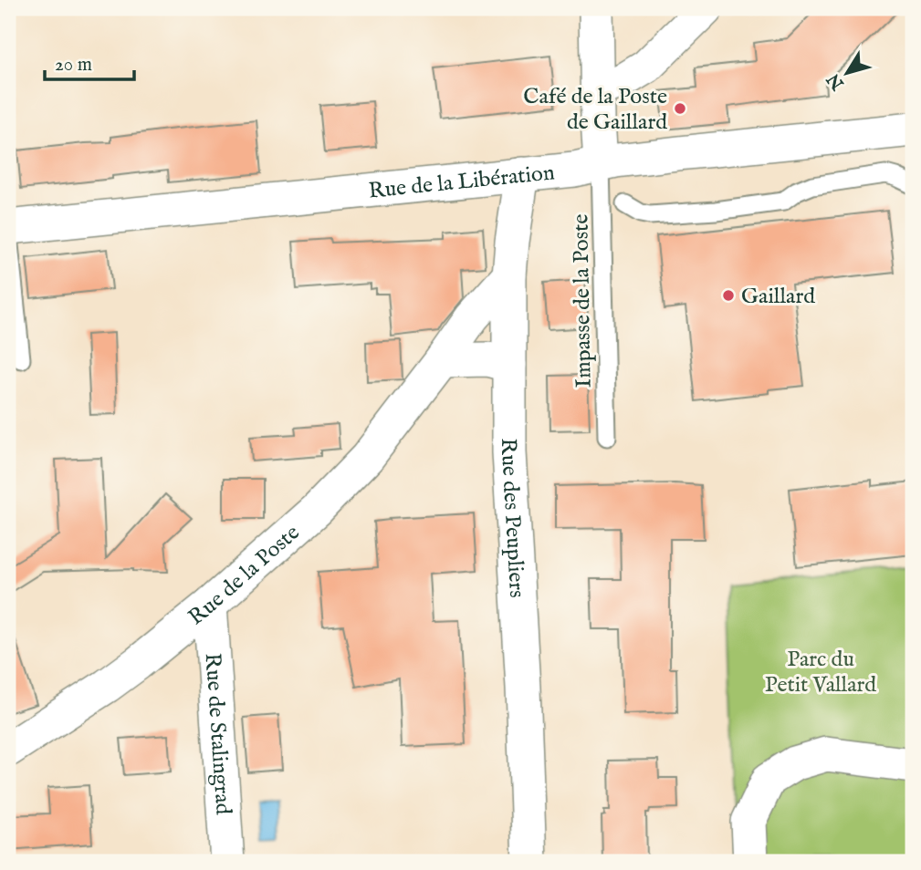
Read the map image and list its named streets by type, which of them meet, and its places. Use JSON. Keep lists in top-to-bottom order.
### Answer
{
  "streets": {
    "street": [
      "Rue de la Libération",
      "Rue des Peupliers",
      "Rue de la Poste",
      "Rue de Stalingrad"
    ],
    "lane": ["Impasse de la Poste"]
  },
  "crossings": [
    ["Rue de la Libération", "Impasse de la Poste"],
    ["Rue de la Libération", "Rue des Peupliers"],
    ["Rue des Peupliers", "Rue de la Poste"],
    ["Rue de la Poste", "Rue de Stalingrad"]
  ],
  "parks": ["Parc du Petit Vallard"],
  "places": ["Café de la Poste de Gaillard", "Gaillard"],
  "scale_bar": "20 m",
  "north": "bottom left"
}
